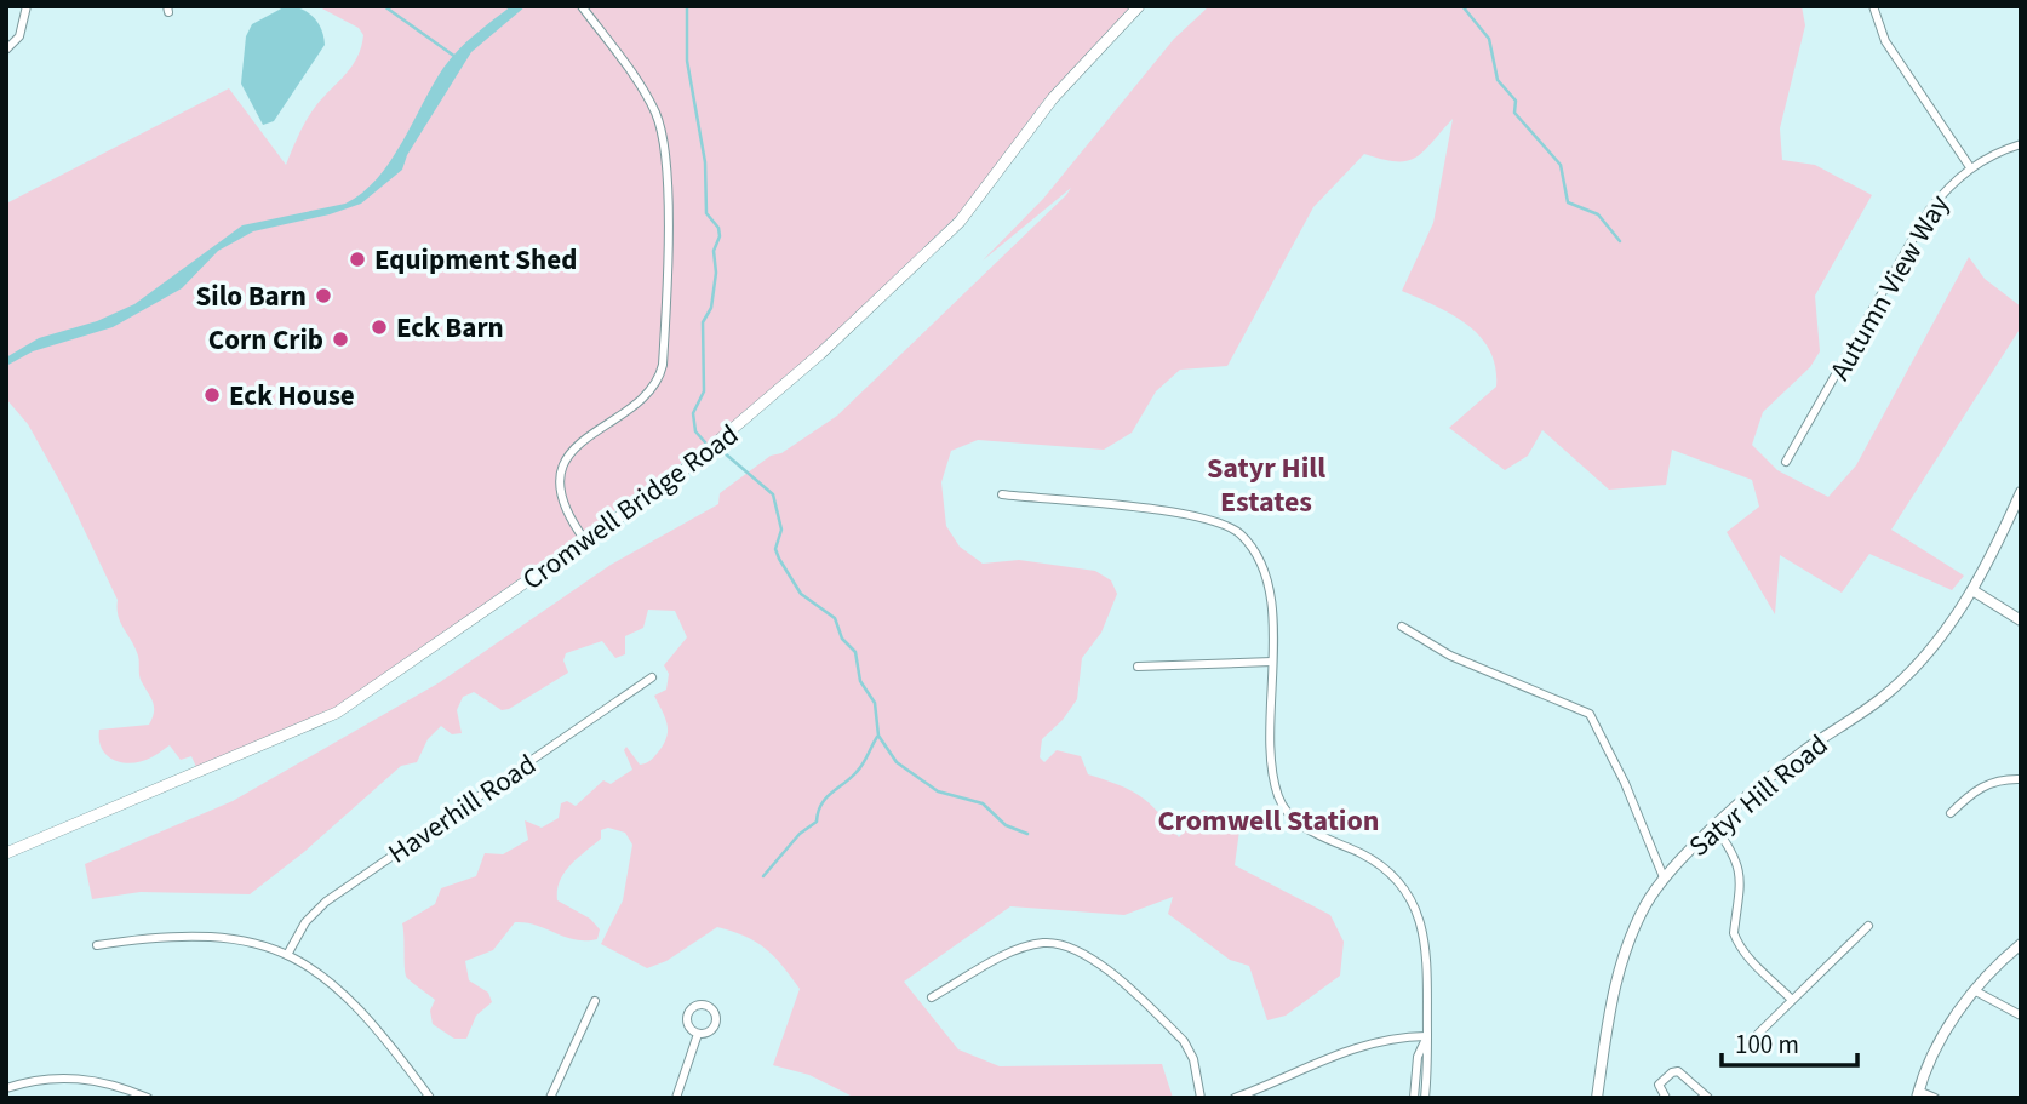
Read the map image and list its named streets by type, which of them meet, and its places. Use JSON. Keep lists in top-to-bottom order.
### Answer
{
  "streets": {
    "main road": ["Cromwell Bridge Road"],
    "street": ["Autumn View Way", "Satyr Hill Road", "Haverhill Road"]
  },
  "districts": ["Satyr Hill Estates", "Cromwell Station"],
  "places": [
    "Equipment Shed",
    "Silo Barn",
    "Eck Barn",
    "Corn Crib",
    "Eck House"
  ],
  "scale_bar": "100 m"
}
